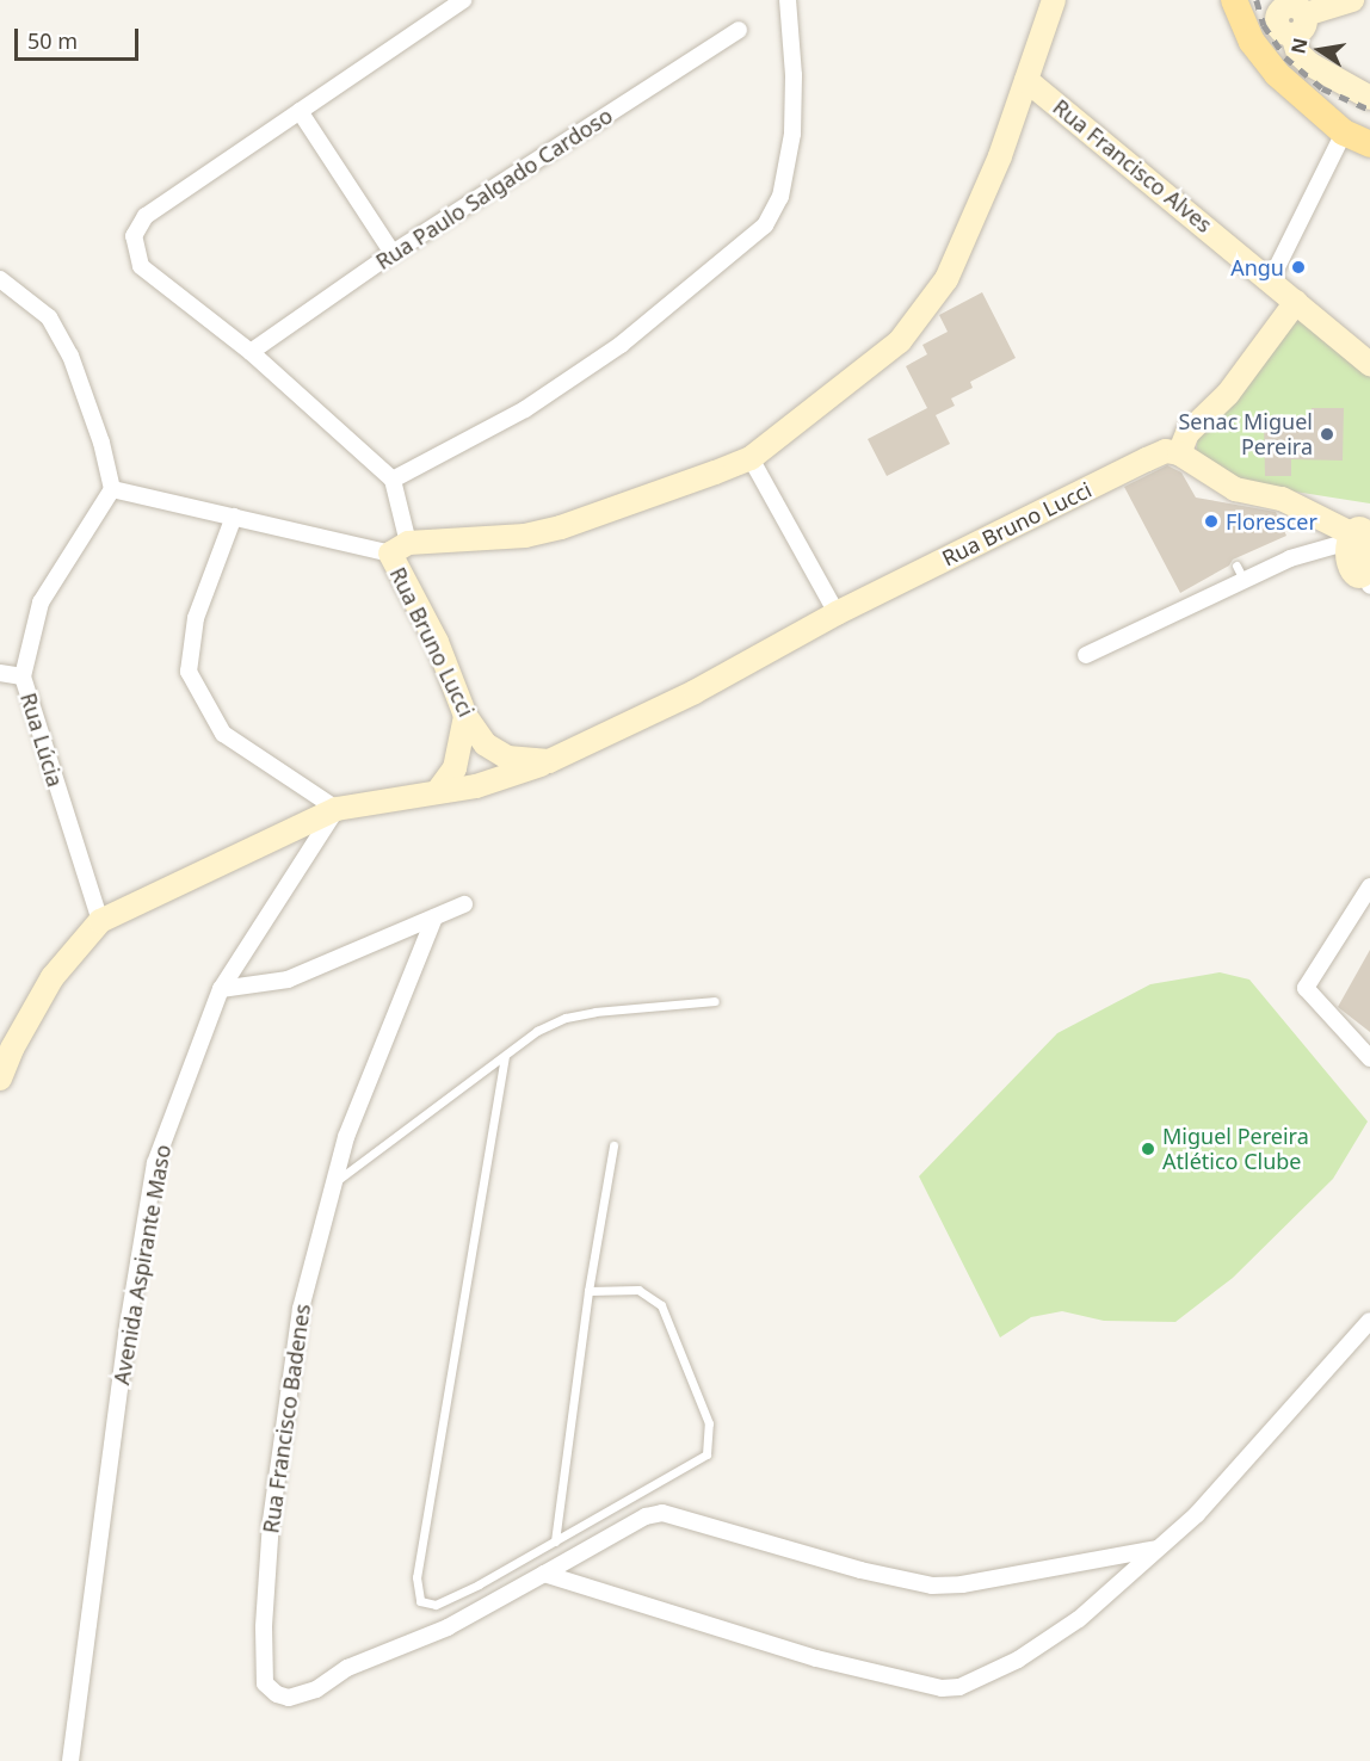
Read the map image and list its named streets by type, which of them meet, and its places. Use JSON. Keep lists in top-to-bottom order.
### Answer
{
  "streets": {
    "street": [
      "Rua Francisco Alves",
      "Rua Paulo Salgado Cardoso",
      "Rua Bruno Lucci",
      "Rua Lúcia",
      "Avenida Aspirante Maso",
      "Rua Francisco Badenes"
    ]
  },
  "crossings": [
    ["Rua Bruno Lucci", "Rua Lúcia"]
  ],
  "places": [
    "Angu",
    "Senac Miguel Pereira",
    "Florescer",
    "Miguel Pereira Atlético Clube"
  ],
  "scale_bar": "50 m",
  "north": "left"
}
